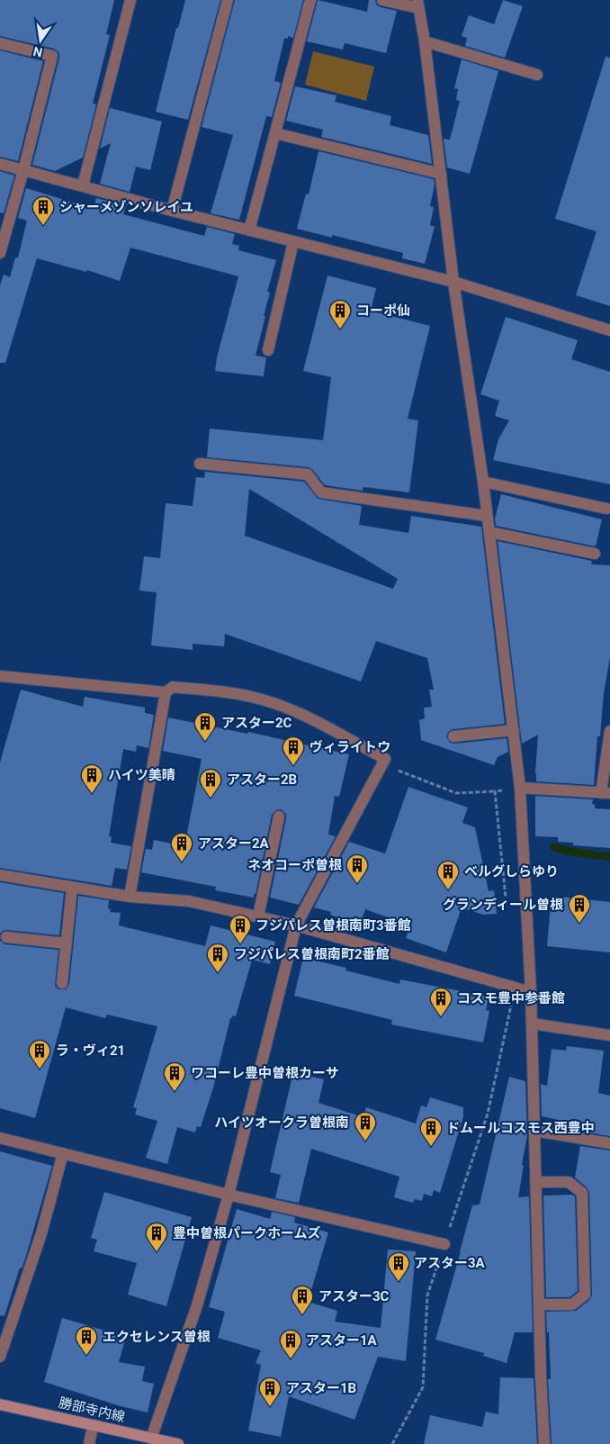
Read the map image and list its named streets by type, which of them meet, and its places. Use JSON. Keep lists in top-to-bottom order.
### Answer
{
  "streets": {
    "street": ["勝部寺内線"]
  },
  "places": {
    "building": [
      "シャーメゾンソレイユ",
      "コーポ仙",
      "アスター2C",
      "ヴィライトウ",
      "ハイツ美晴",
      "アスター2B",
      "アスター2A",
      "ネオコーポ曽根",
      "ベルグしらゆり",
      "グランディール曽根",
      "フジパレス曽根南町3番館",
      "フジパレス曽根南町2番館",
      "コスモ豊中参番館",
      "ラ・ヴィ21",
      "ワコーレ豊中曽根カーサ",
      "ハイツオークラ曽根南",
      "ドムールコスモス西豊中",
      "豊中曽根パークホームズ",
      "アスター3A",
      "アスター3C",
      "エクセレンス曽根",
      "アスター1A",
      "アスター1B"
    ]
  },
  "north": "bottom"
}
